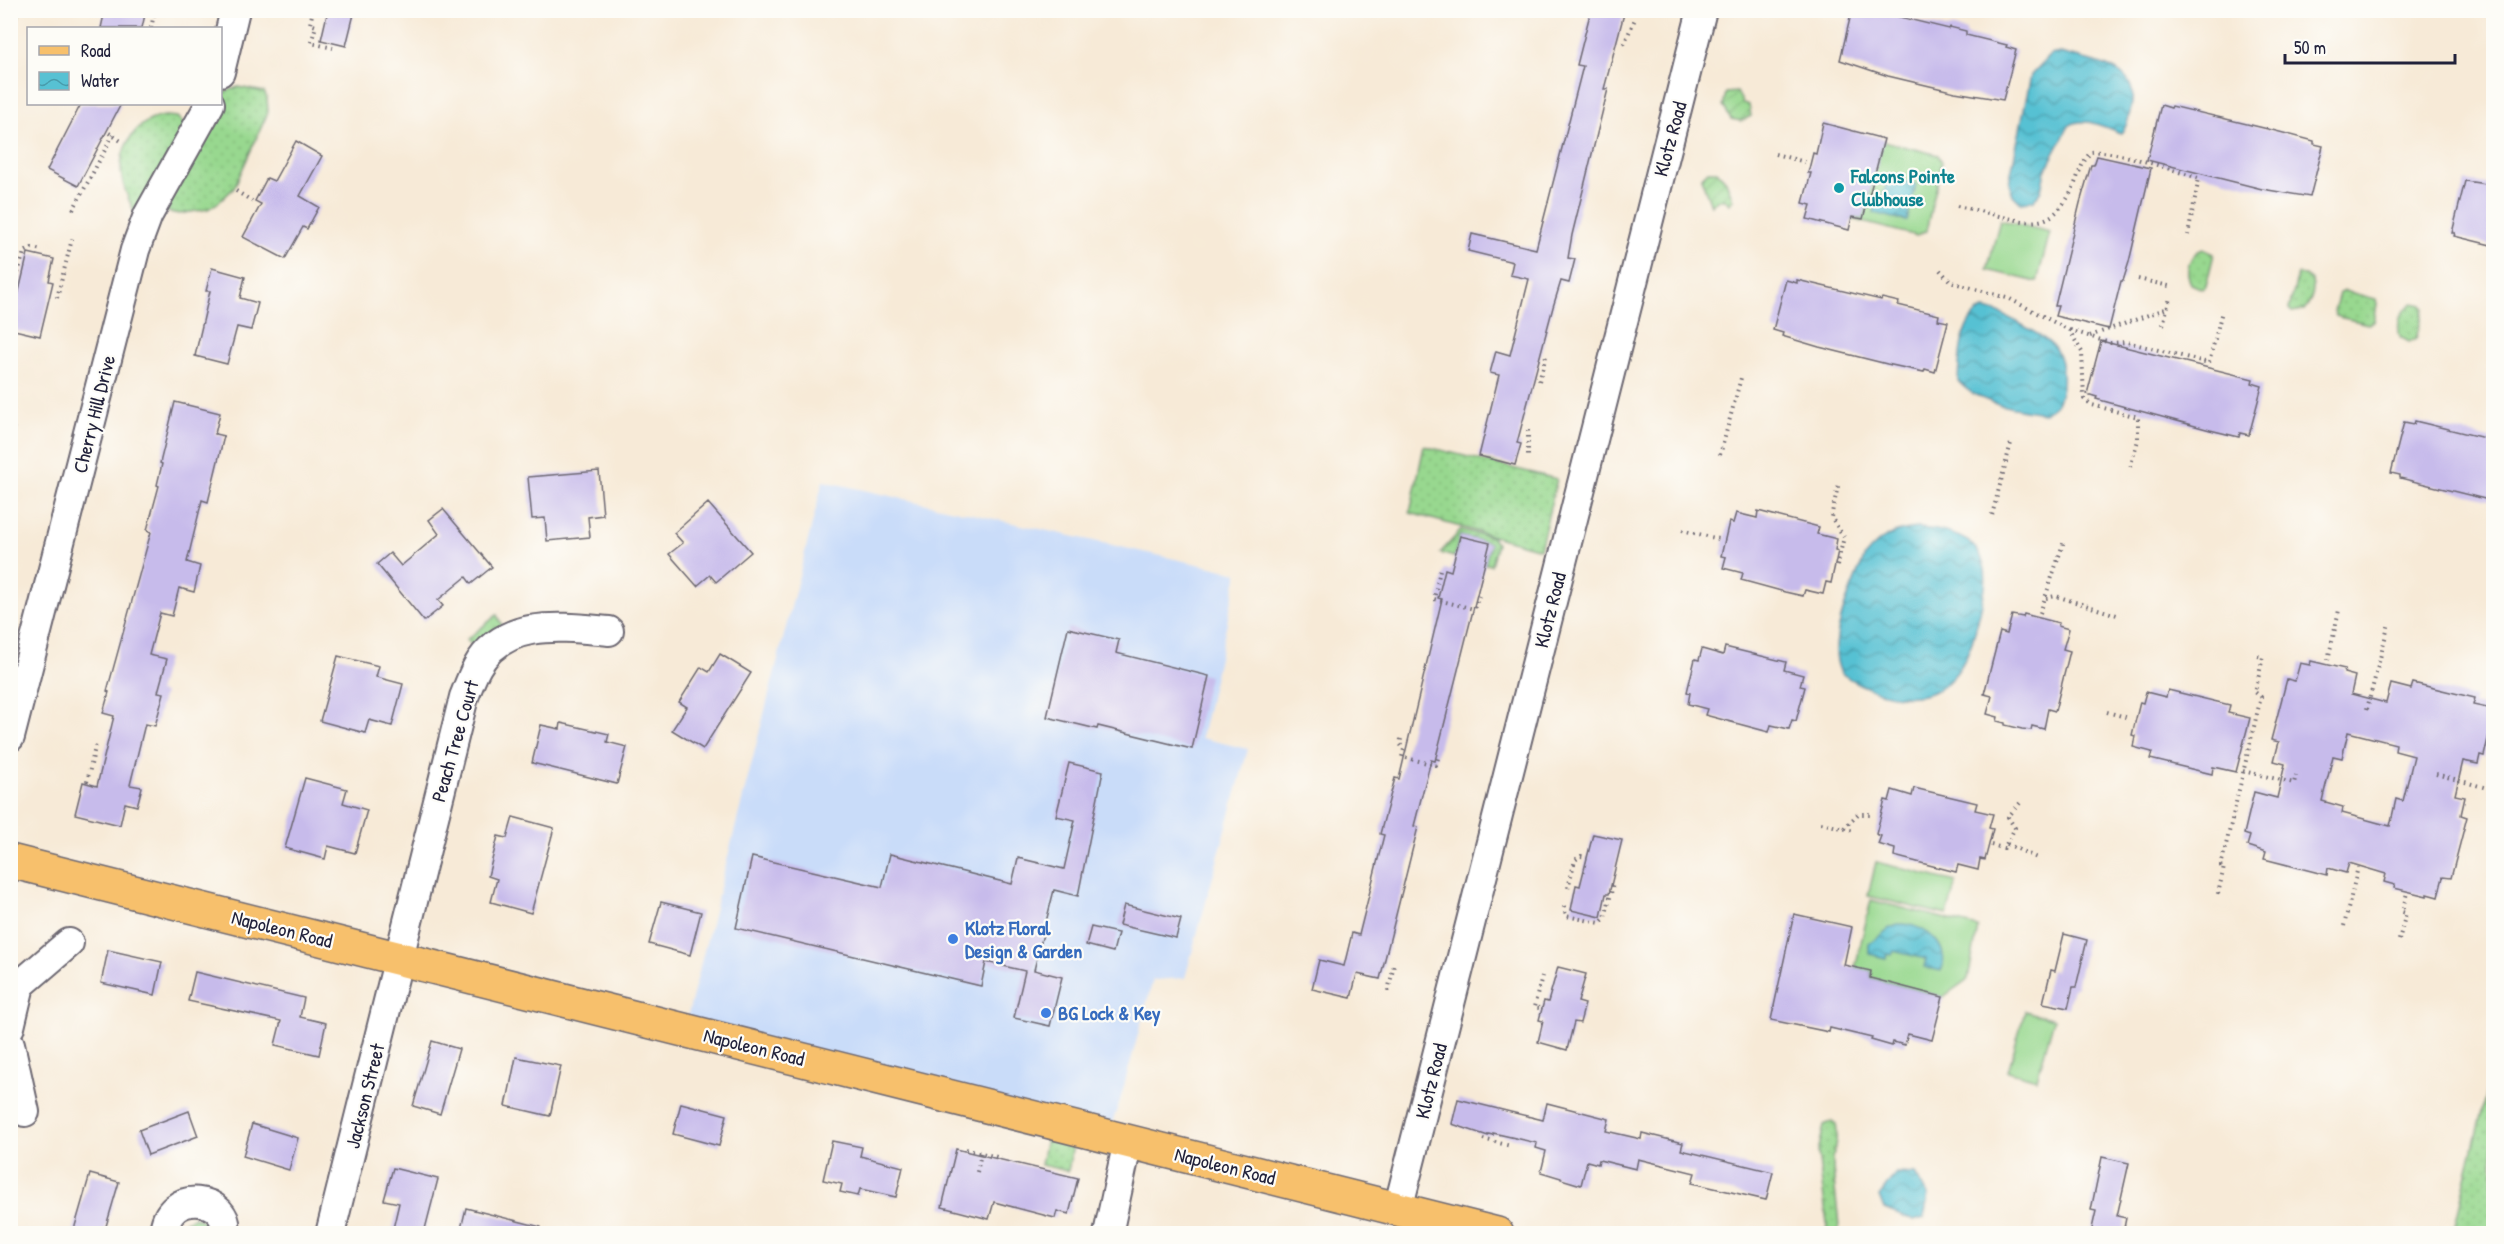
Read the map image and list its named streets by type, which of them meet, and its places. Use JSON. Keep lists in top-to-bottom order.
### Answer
{
  "streets": {
    "main road": ["Napoleon Road"],
    "street": [
      "Klotz Road",
      "Cherry Hill Drive",
      "Peach Tree Court",
      "Jackson Street"
    ]
  },
  "crossings": [
    ["Klotz Road", "Napoleon Road"],
    ["Peach Tree Court", "Napoleon Road"],
    ["Peach Tree Court", "Jackson Street"],
    ["Napoleon Road", "Jackson Street"]
  ],
  "places": ["Falcons Pointe Clubhouse", "Klotz Floral Design & Garden", "BG Lock & Key"],
  "legend": ["Road", "Water"],
  "scale_bar": "50 m"
}
